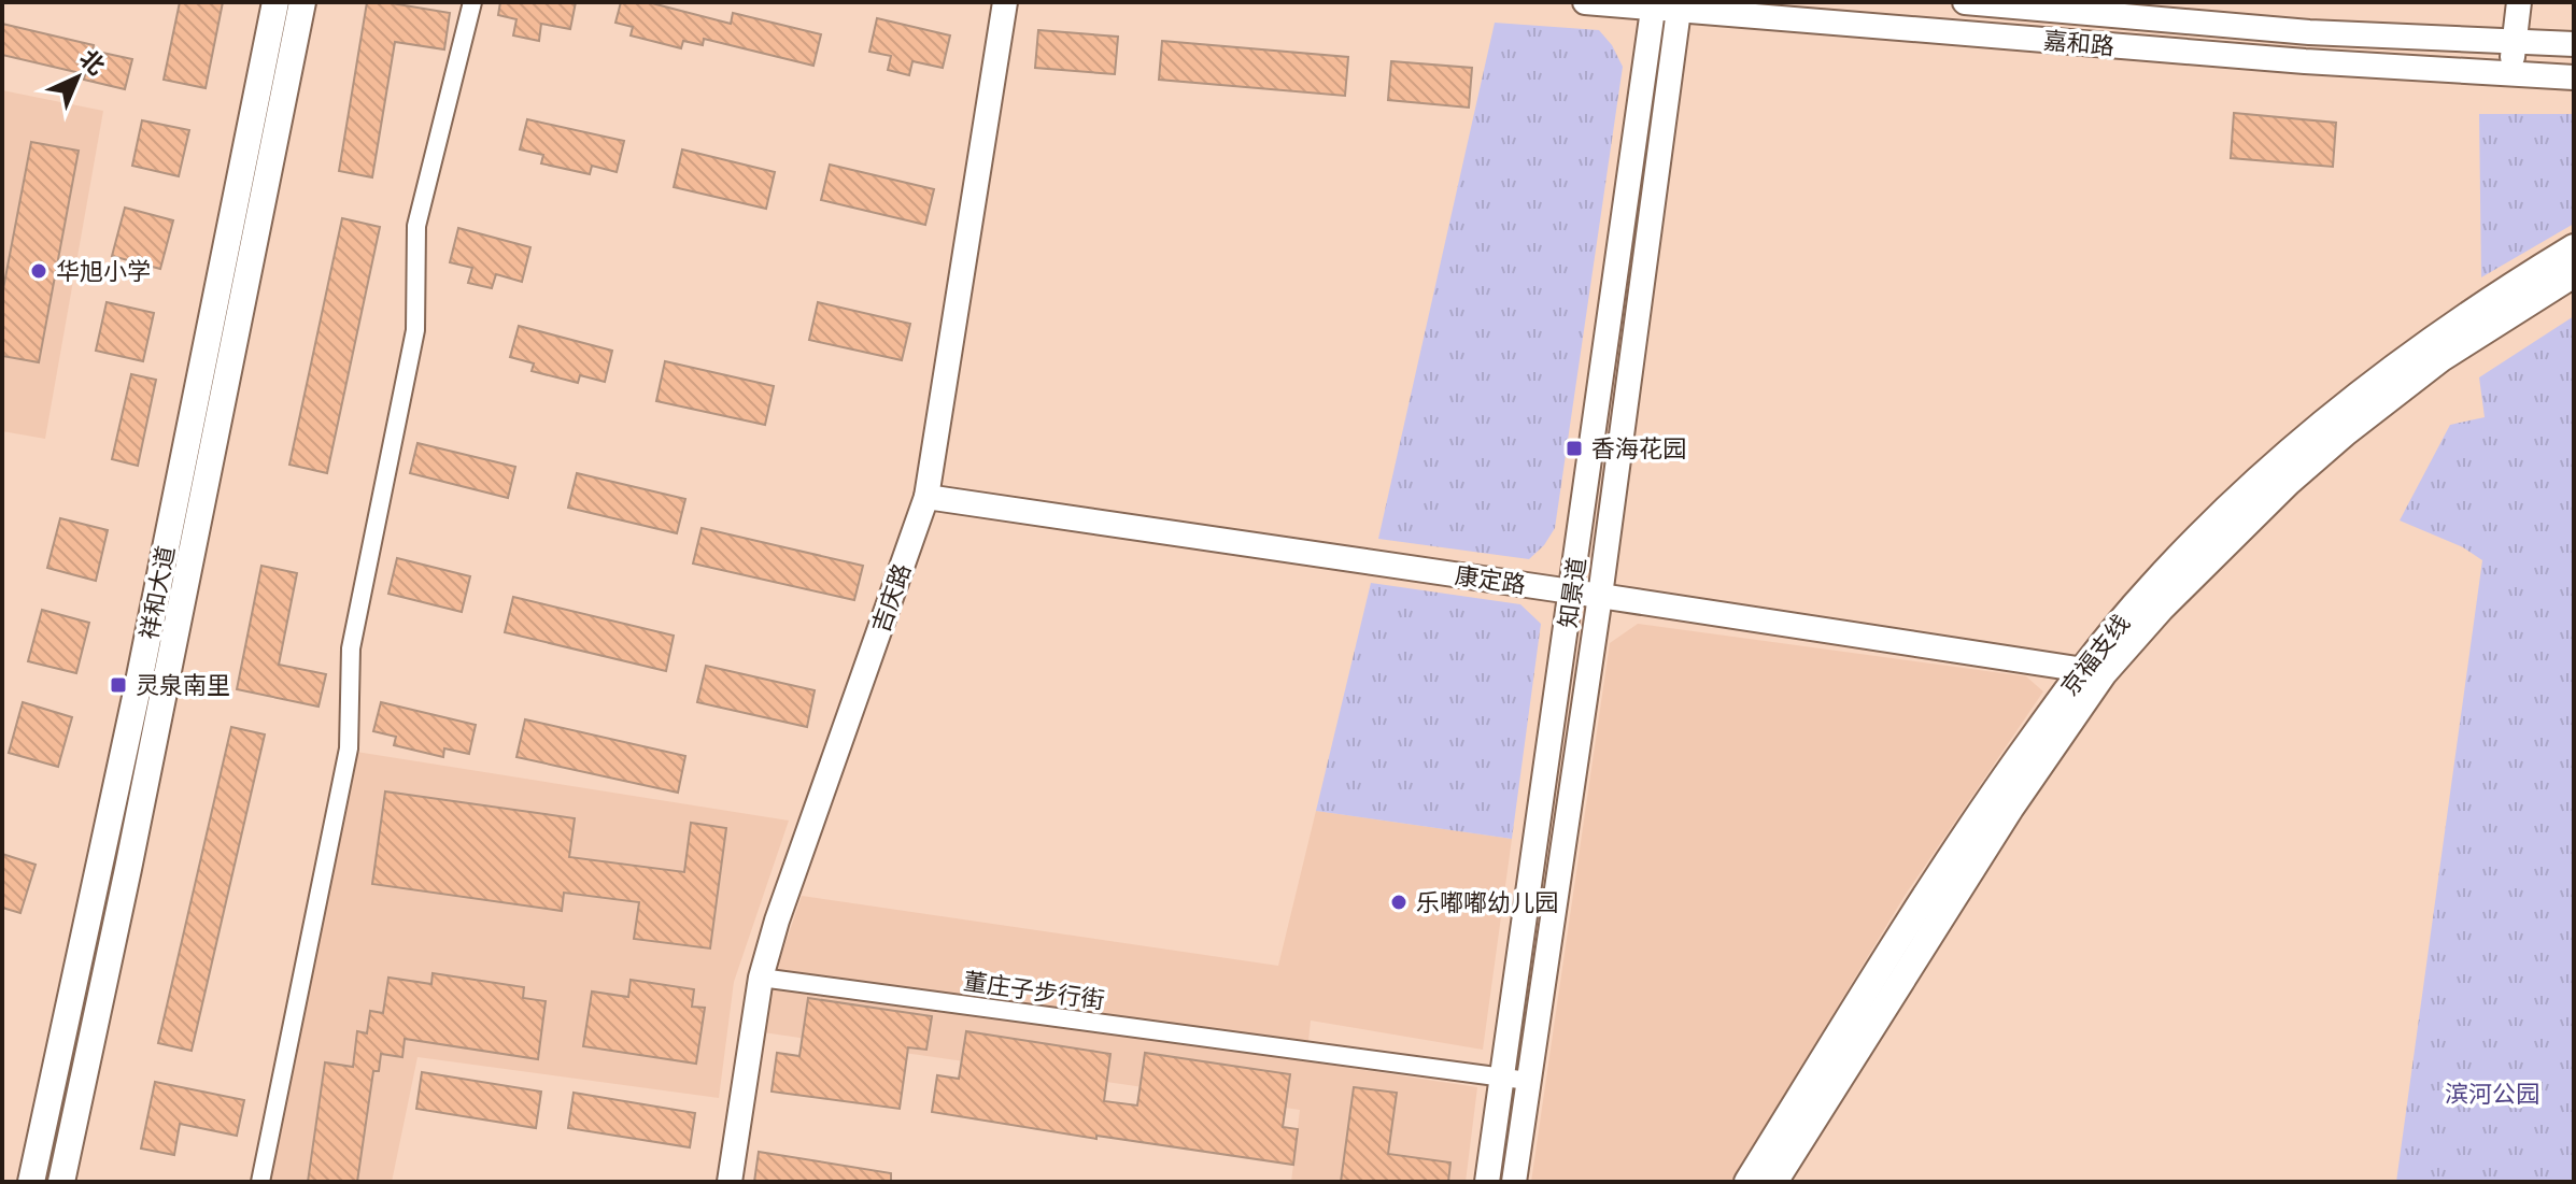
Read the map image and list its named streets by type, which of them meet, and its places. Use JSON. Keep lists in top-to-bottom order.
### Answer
{
  "streets": {
    "main road": [
      "嘉和路",
      "康定路",
      "祥和大道",
      "知景道",
      "吉庆路",
      "京福支线"
    ],
    "street": ["董庄子步行街"]
  },
  "crossings": [
    ["嘉和路", "知景道"],
    ["康定路", "知景道"],
    ["康定路", "吉庆路"],
    ["康定路", "京福支线"],
    ["知景道", "董庄子步行街"],
    ["吉庆路", "董庄子步行街"]
  ],
  "parks": ["滨河公园"],
  "places": {
    "other": ["华旭小学", "乐嘟嘟幼儿园"],
    "transit": ["香海花园", "灵泉南里"]
  },
  "north": "top right"
}
